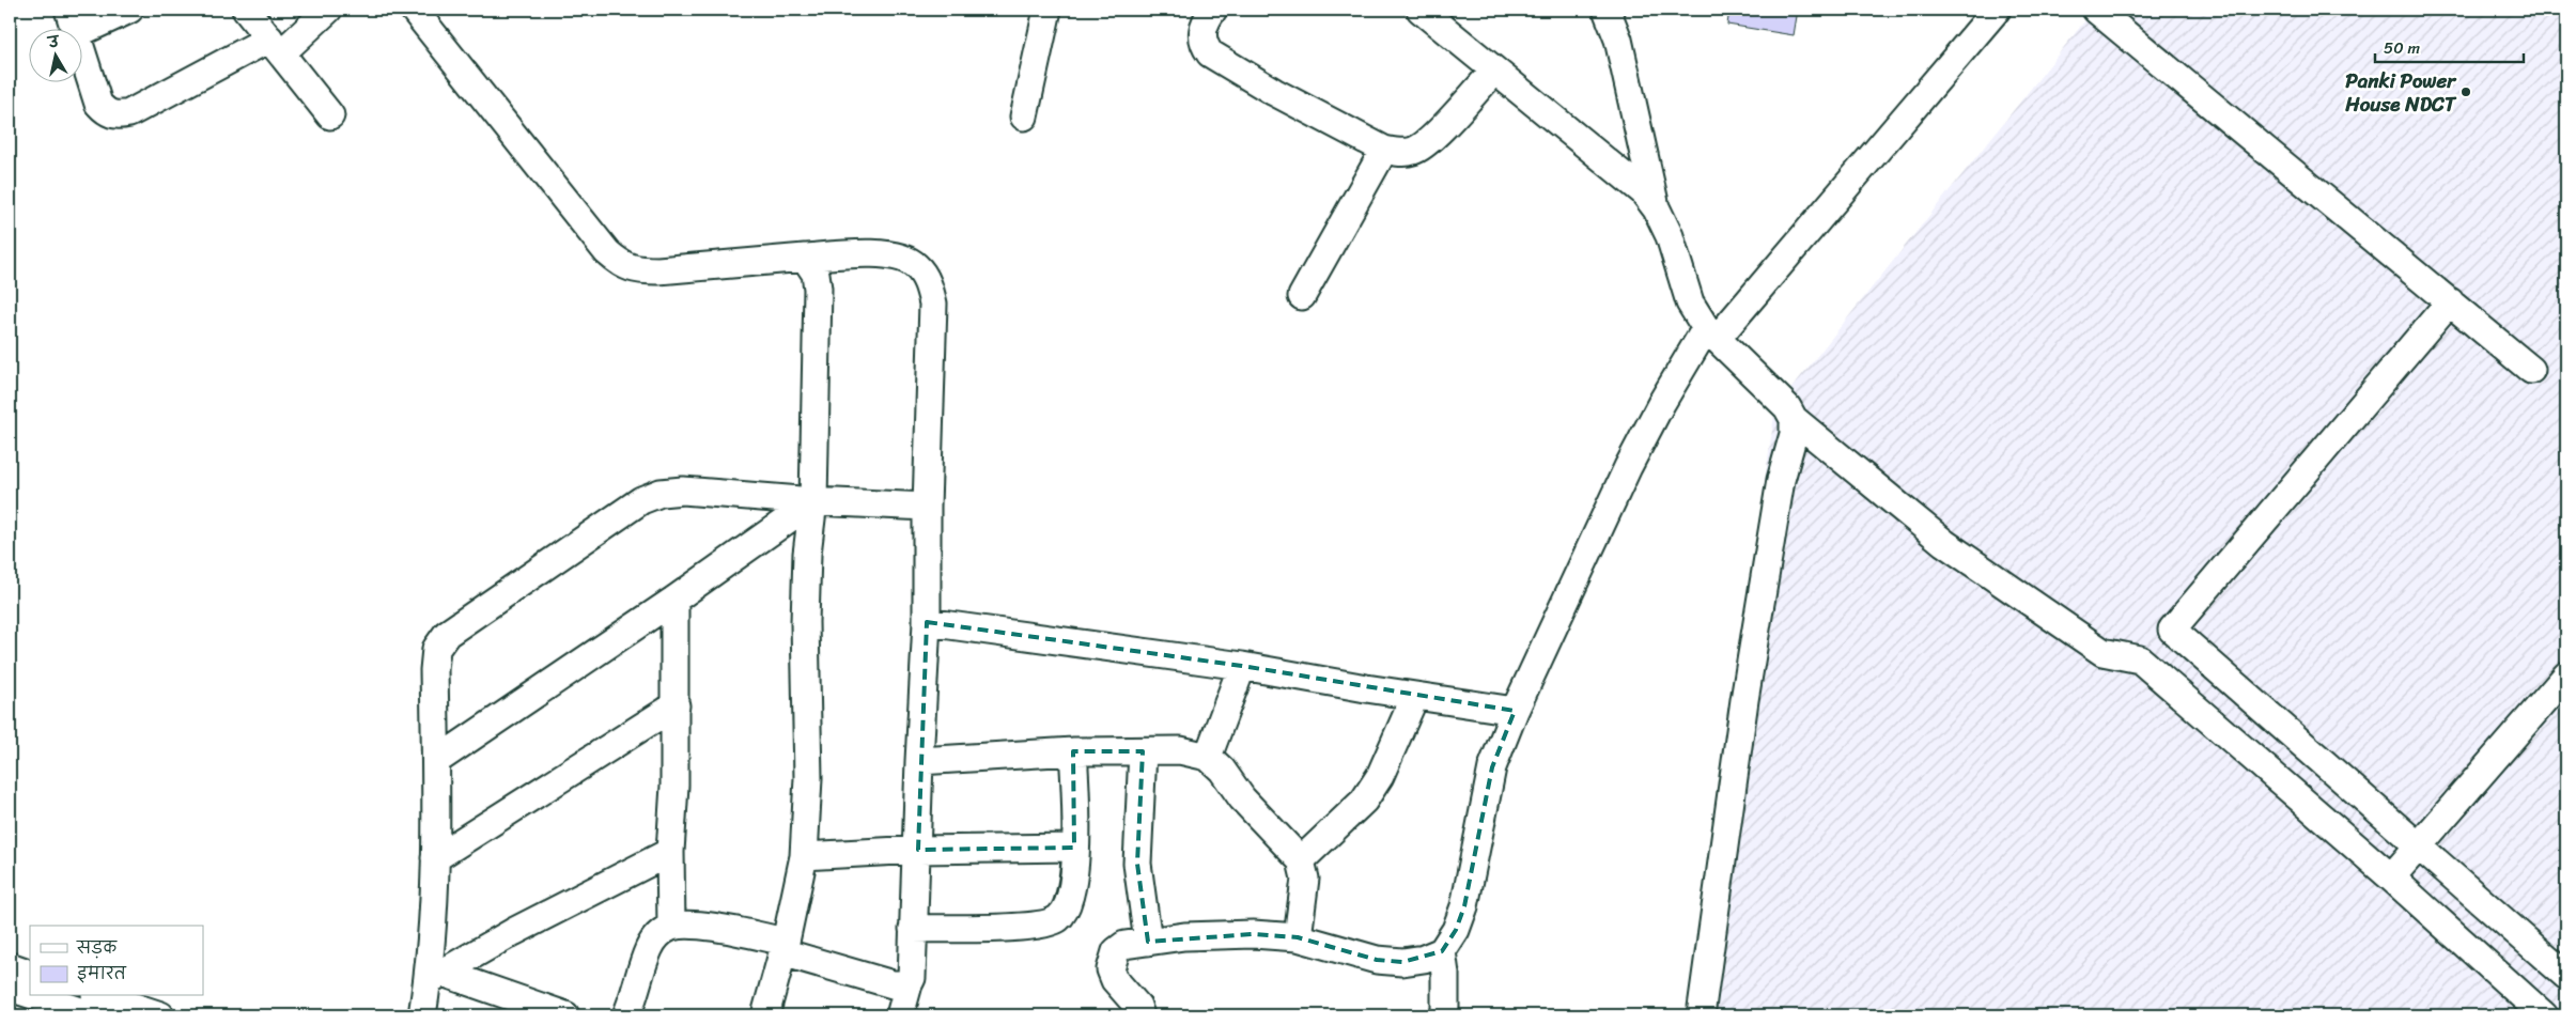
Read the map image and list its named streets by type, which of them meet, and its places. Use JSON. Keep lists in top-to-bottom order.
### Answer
{
  "places": ["Panki Power House NDCT"],
  "legend": ["सड़क", "इमारत"],
  "scale_bar": "50 m",
  "north": "top"
}
